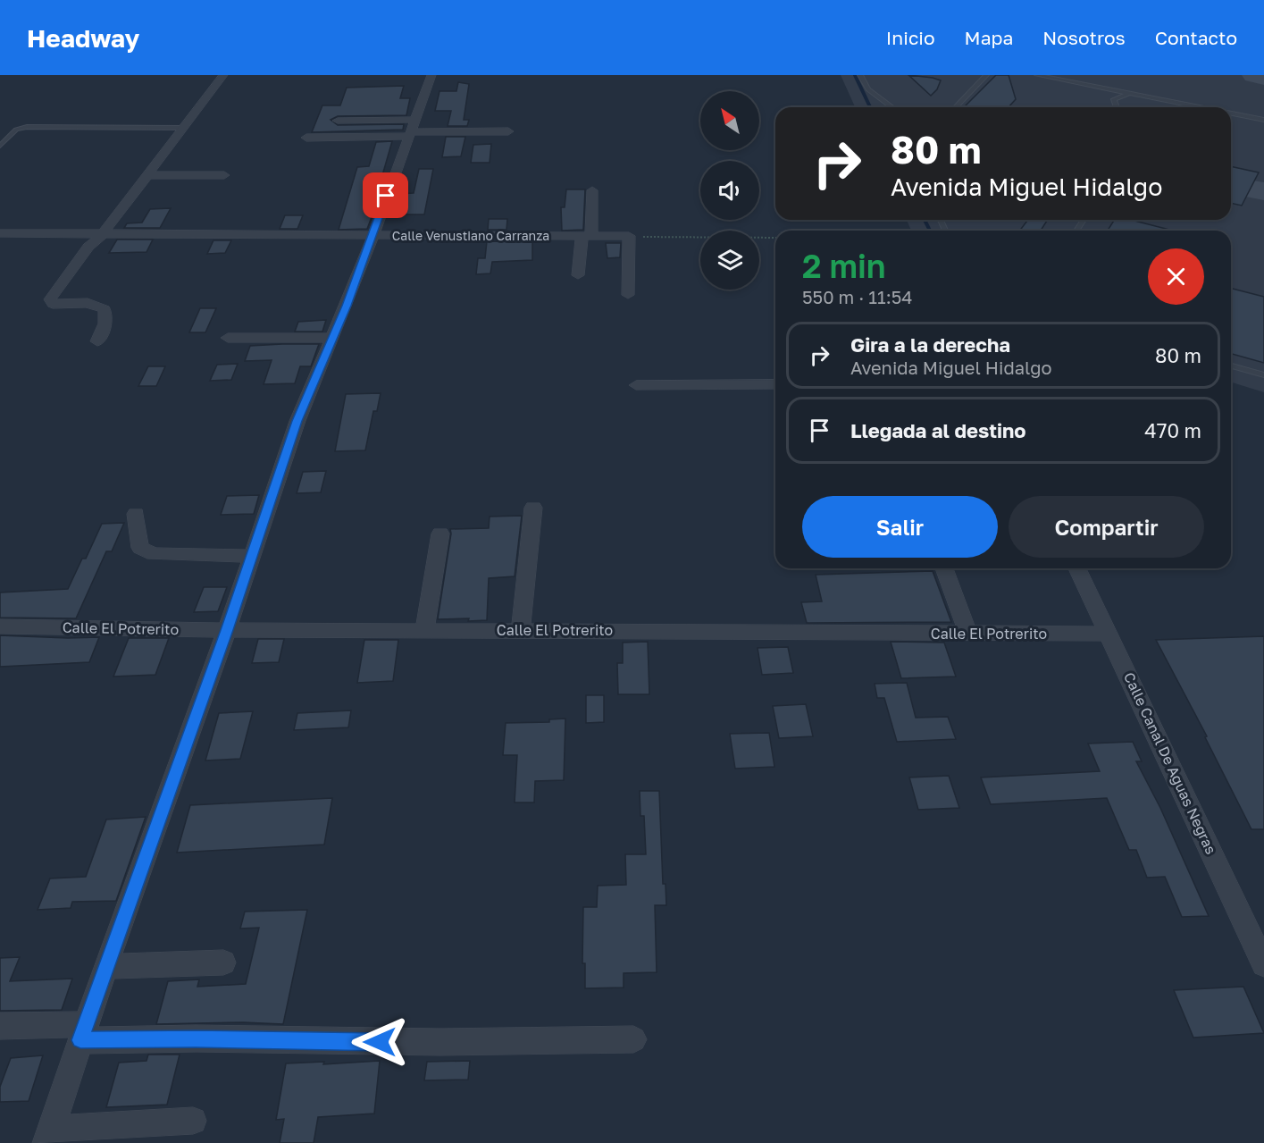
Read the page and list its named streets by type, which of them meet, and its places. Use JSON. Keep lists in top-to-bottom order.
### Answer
{
  "streets": {
    "street": ["Calle Venustiano Carranza", "Calle El Potrerito", "Calle Canal De Aguas Negras"]
  },
  "crossings": [
    ["Calle El Potrerito", "Calle Canal De Aguas Negras"]
  ],
  "north": "top left",
  "page": {
    "header": "Headway",
    "nav": [
      "Inicio",
      "Mapa",
      "Nosotros",
      "Contacto"
    ],
    "turn": ["80 m", "Avenida Miguel Hidalgo"],
    "heading": ["2 min", "550 m · 11:54"],
    "list": [
      {
        "name": "Gira a la derecha",
        "note": "Avenida Miguel Hidalgo",
        "value": "80 m"
      },
      {
        "name": "Llegada al destino",
        "value": "470 m"
      }
    ],
    "buttons": ["Salir", "Compartir"]
  }
}
